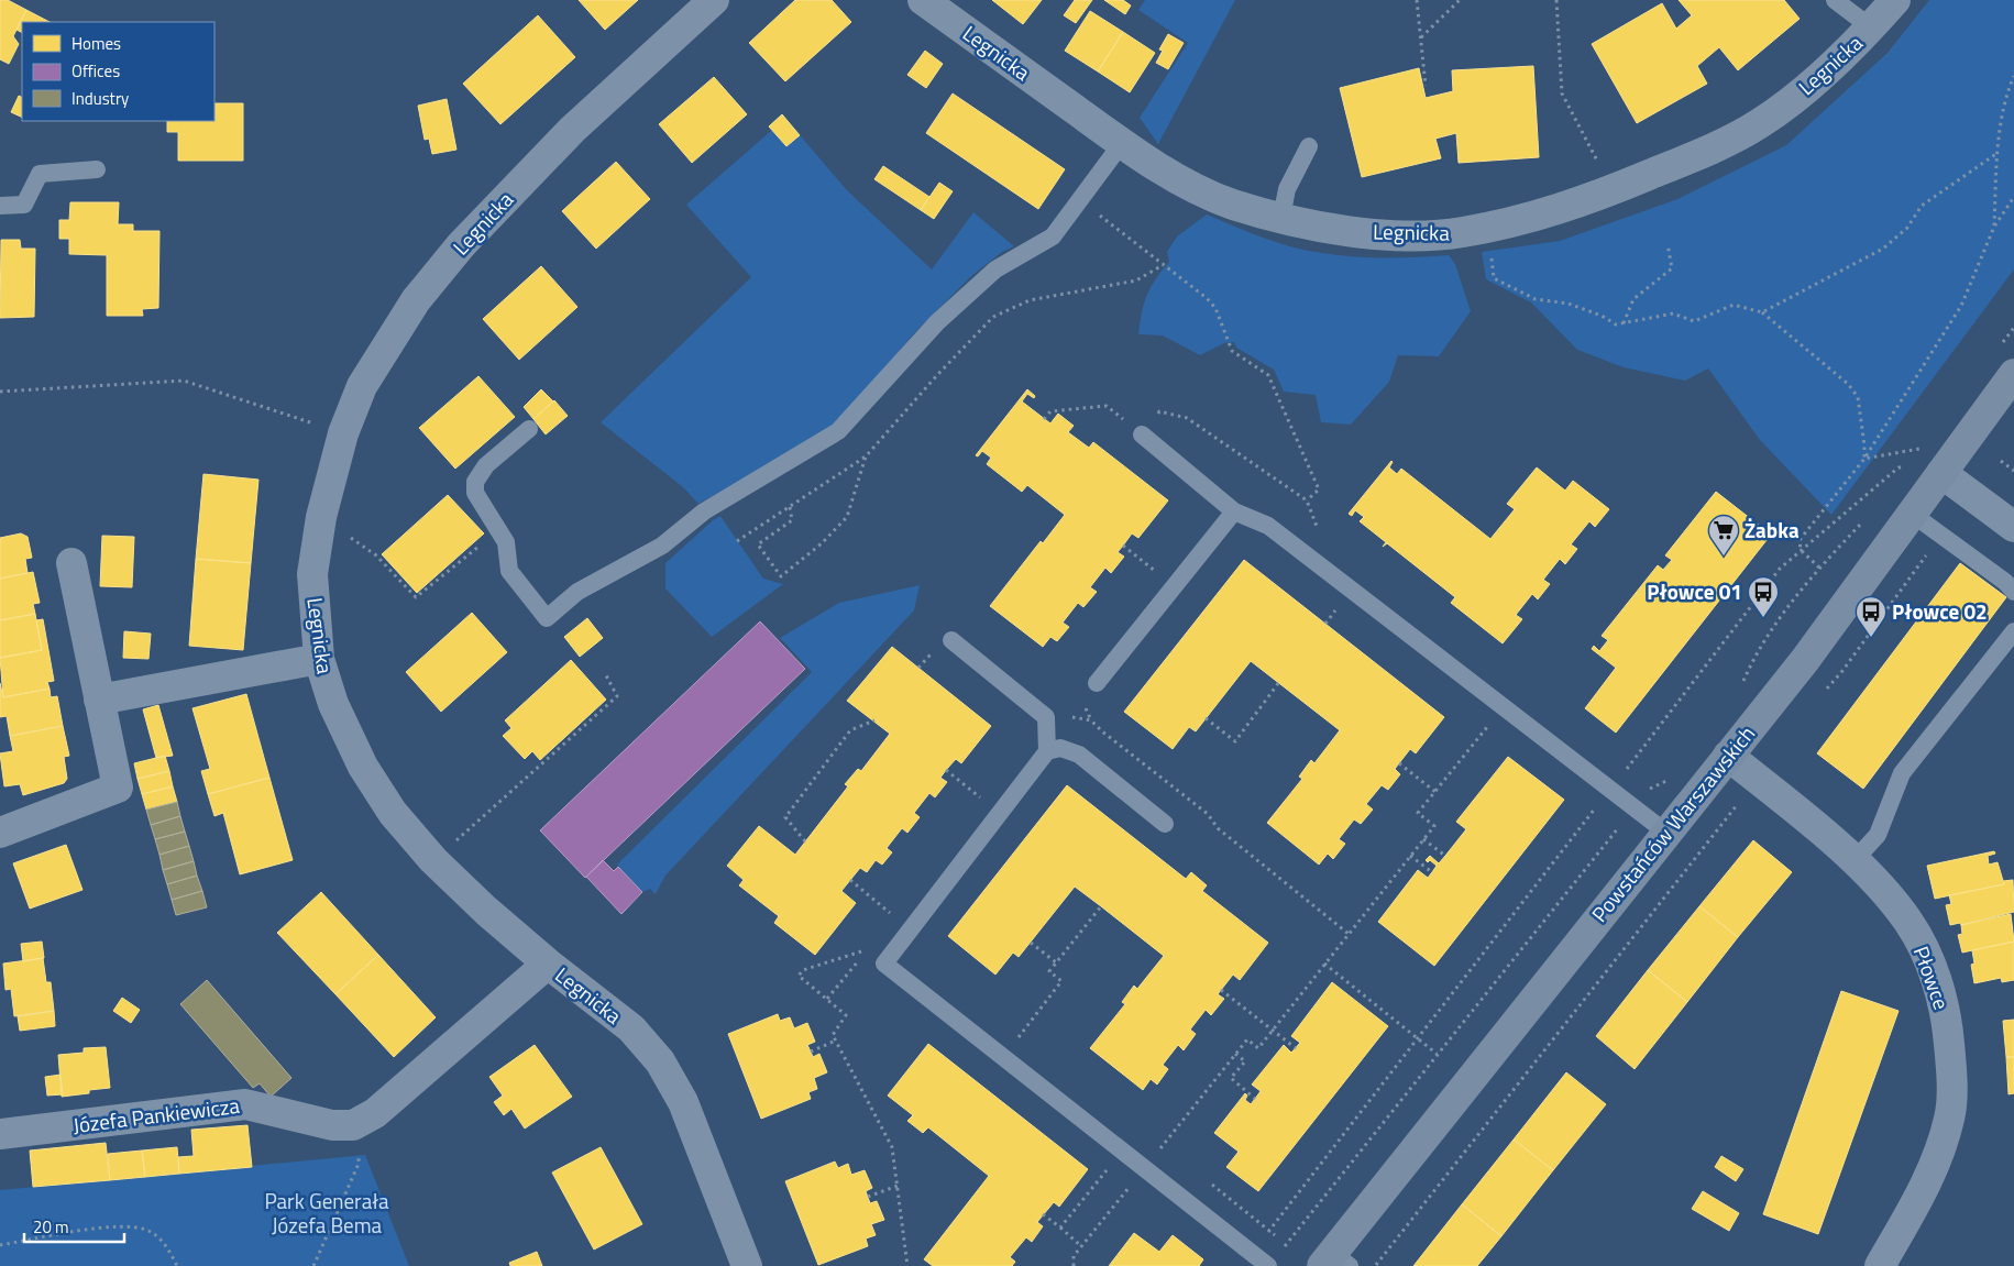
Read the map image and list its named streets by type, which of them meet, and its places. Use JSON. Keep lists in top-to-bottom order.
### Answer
{
  "streets": {
    "street": [
      "Legnicka",
      "Powstańców Warszawskich",
      "Płowce",
      "Józefa Pankiewicza"
    ]
  },
  "crossings": [
    ["Legnicka", "Józefa Pankiewicza"],
    ["Powstańców Warszawskich", "Płowce"]
  ],
  "parks": ["Park Generała Józefa Bema"],
  "places": {
    "supermarket": ["Żabka"],
    "bus stop": ["Płowce 01", "Płowce 02"]
  },
  "legend": ["Homes", "Offices", "Industry"],
  "scale_bar": "20 m"
}
